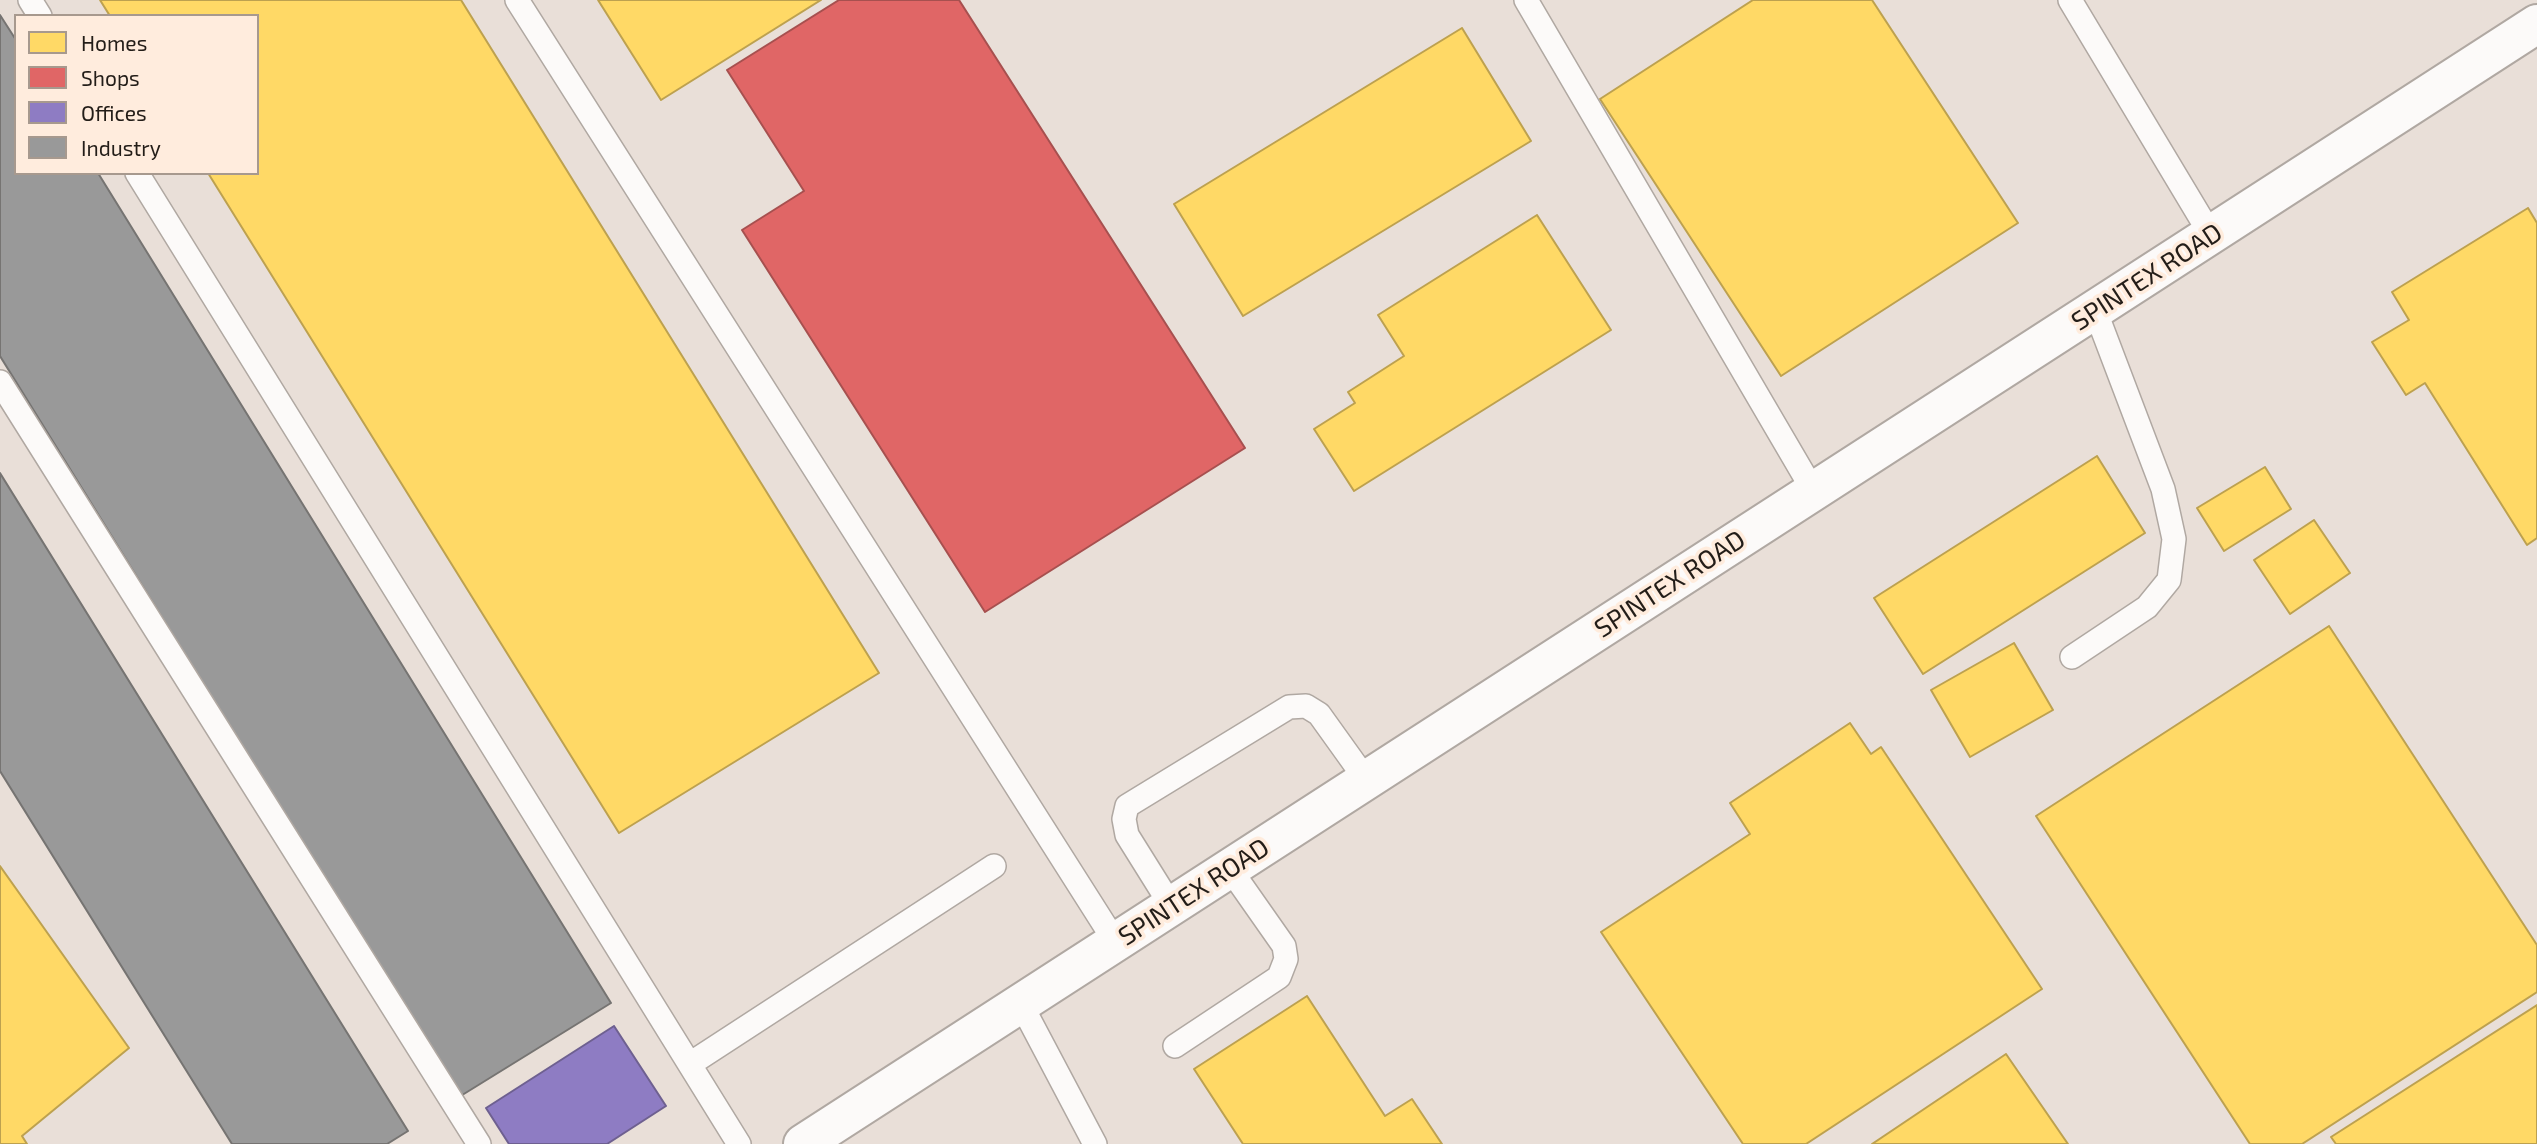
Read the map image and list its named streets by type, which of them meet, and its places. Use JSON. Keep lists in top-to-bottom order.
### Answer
{
  "streets": {
    "main road": ["SPINTEX ROAD"]
  },
  "legend": [
    "Homes",
    "Shops",
    "Offices",
    "Industry"
  ]
}
